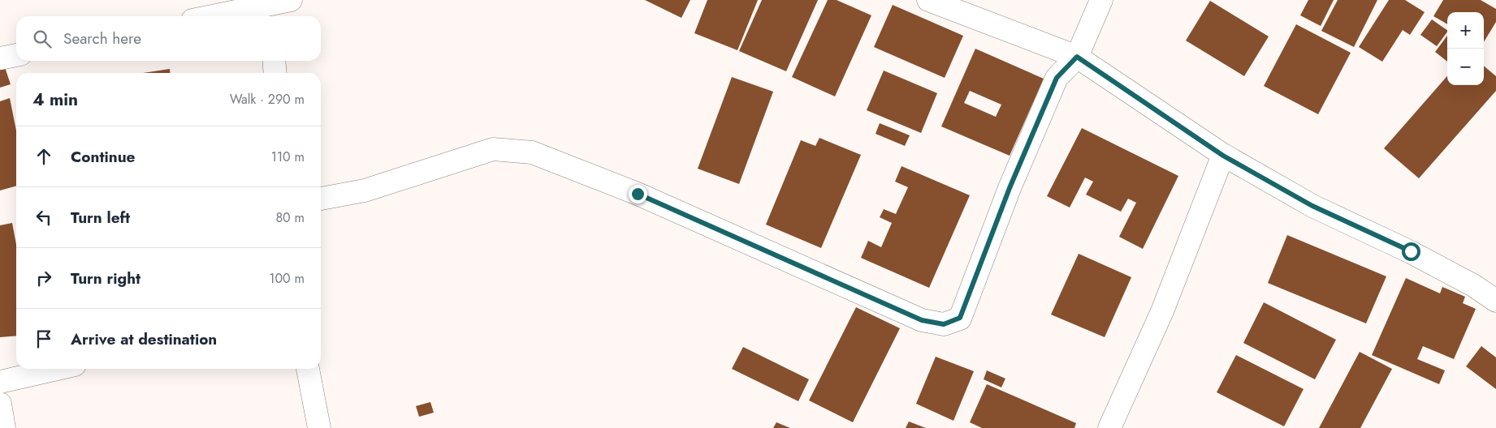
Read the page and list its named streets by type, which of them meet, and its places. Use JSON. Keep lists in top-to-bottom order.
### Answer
{
  "page": {
    "map_buttons": ["+", "−"],
    "search": "Search here",
    "heading": ["4 min", "Walk · 290 m"],
    "list": [
      ["Continue", "110 m"],
      ["Turn left", "80 m"],
      ["Turn right", "100 m"],
      "Arrive at destination"
    ]
  }
}
